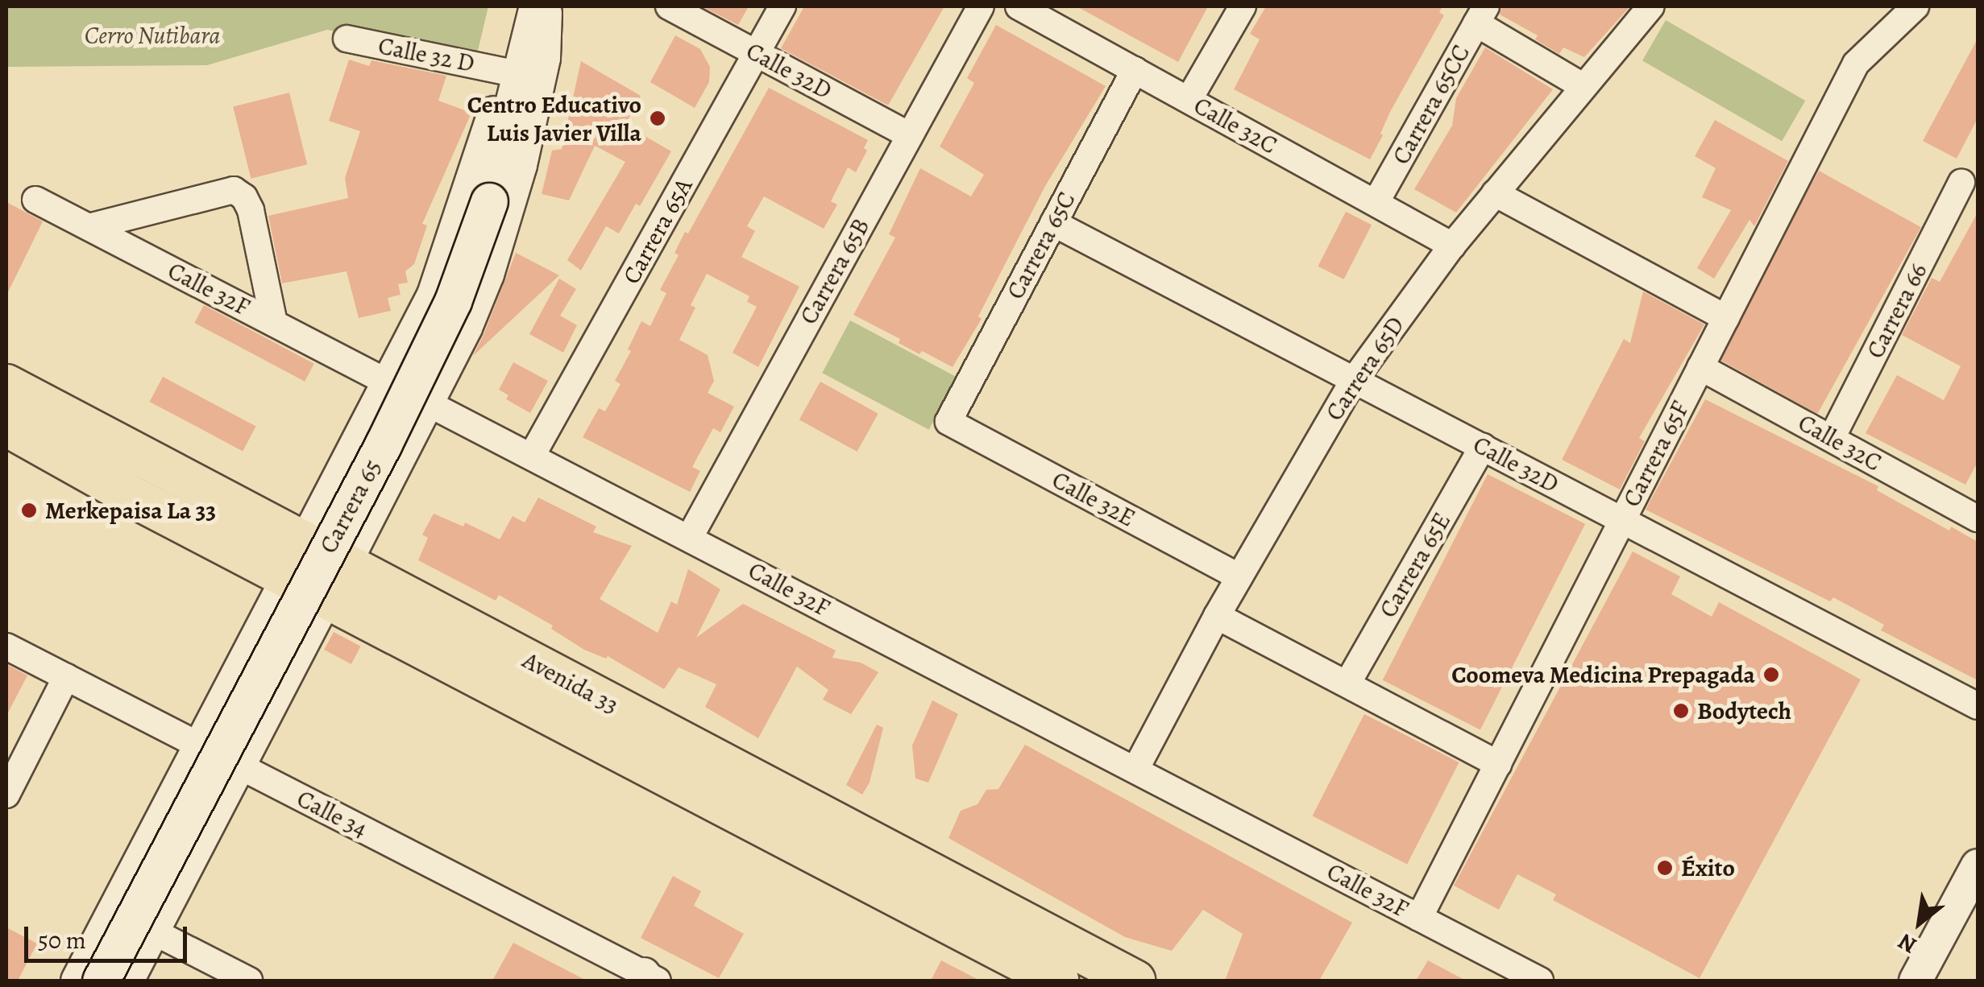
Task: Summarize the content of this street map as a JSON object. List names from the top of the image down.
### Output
{
  "streets": {
    "main road": ["Carrera 65", "Avenida 33"],
    "street": [
      "Calle 32 D",
      "Calle 32D",
      "Carrera 65CC",
      "Calle 32C",
      "Carrera 65A",
      "Carrera 65C",
      "Carrera 65B",
      "Calle 32F",
      "Carrera 66",
      "Carrera 65D",
      "Carrera 65F",
      "Calle 32E",
      "Carrera 65E",
      "Calle 34"
    ]
  },
  "crossings": [
    ["Calle 32 D", "Carrera 65"],
    ["Calle 32D", "Carrera 65A"],
    ["Calle 32D", "Carrera 65C"],
    ["Calle 32D", "Carrera 65B"],
    ["Calle 32D", "Carrera 65D"],
    ["Calle 32D", "Carrera 65F"],
    ["Calle 32D", "Carrera 65E"],
    ["Carrera 65CC", "Calle 32C"],
    ["Calle 32C", "Carrera 65C"],
    ["Calle 32C", "Carrera 66"],
    ["Calle 32C", "Carrera 65D"],
    ["Calle 32C", "Carrera 65F"],
    ["Carrera 65A", "Calle 32F"],
    ["Carrera 65C", "Calle 32E"],
    ["Carrera 65B", "Calle 32F"],
    ["Calle 32F", "Carrera 65D"],
    ["Calle 32F", "Carrera 65F"],
    ["Calle 32F", "Carrera 65"],
    ["Carrera 65D", "Calle 32E"],
    ["Carrera 65", "Avenida 33"],
    ["Carrera 65", "Calle 34"]
  ],
  "parks": ["Cerro Nutibara"],
  "places": [
    "Centro Educativo Luis Javier Villa",
    "Merkepaisa La 33",
    "Coomeva Medicina Prepagada",
    "Bodytech",
    "Éxito"
  ],
  "scale_bar": "50 m",
  "north": "bottom left"
}
